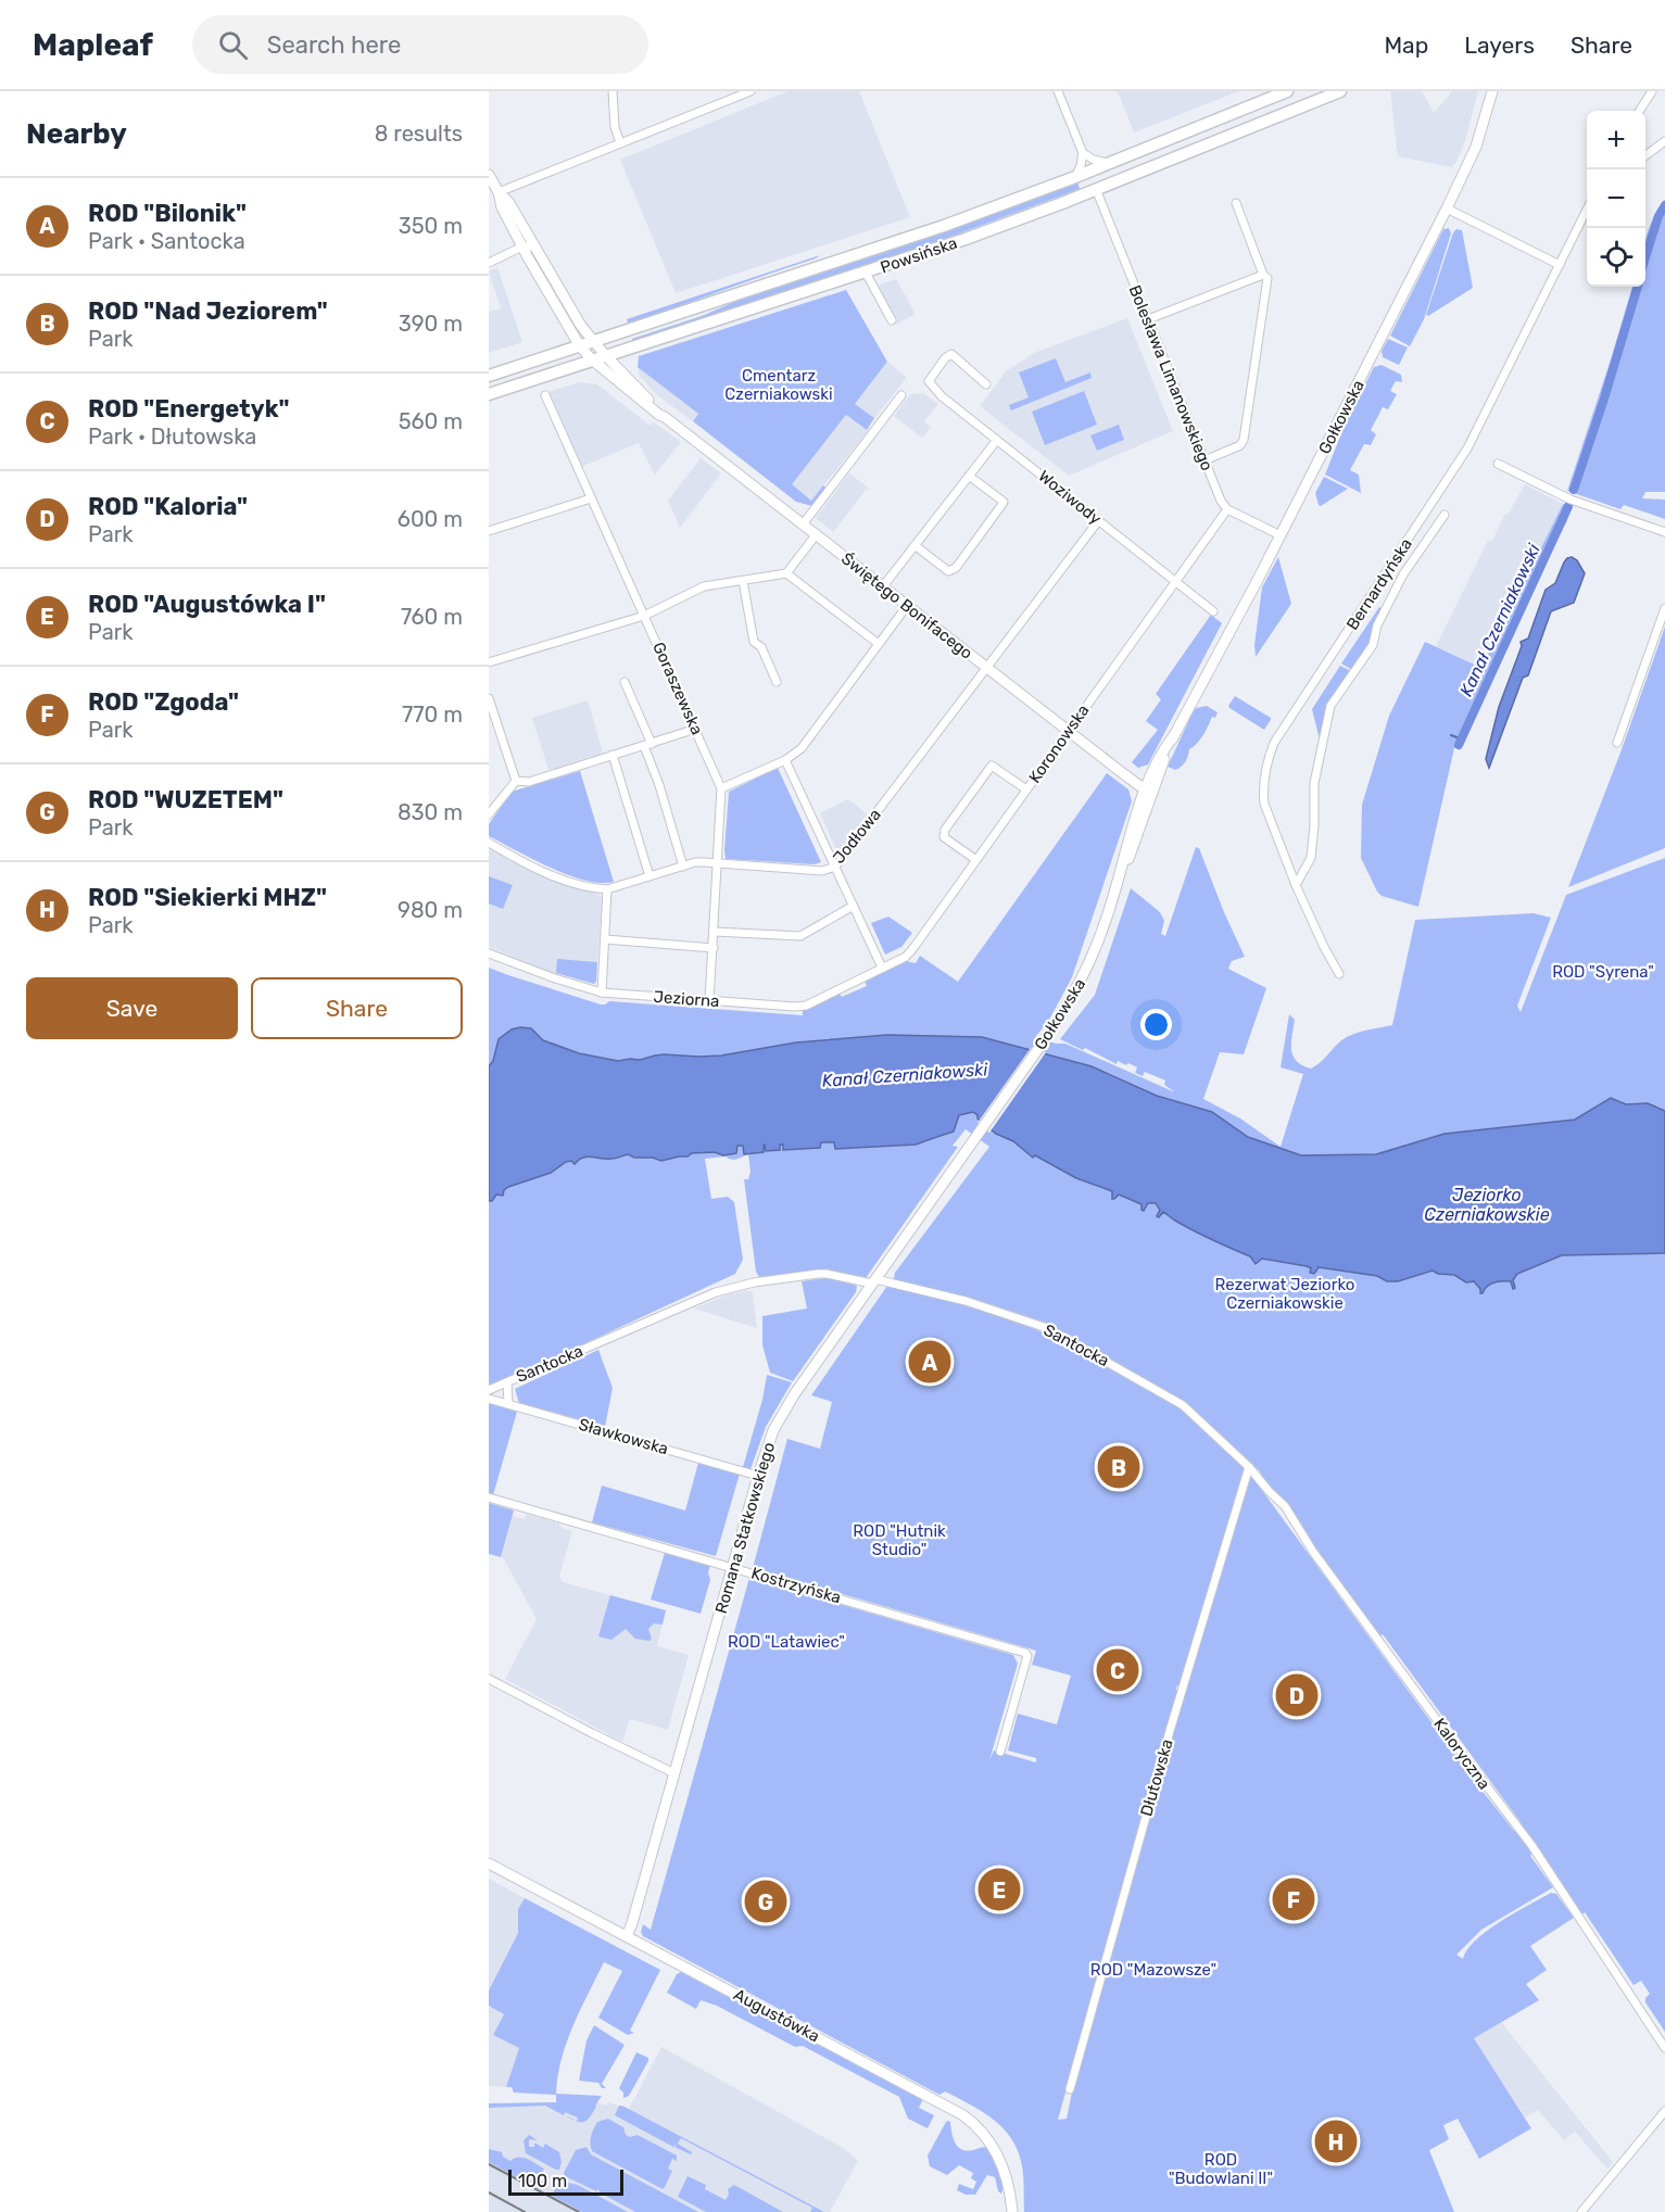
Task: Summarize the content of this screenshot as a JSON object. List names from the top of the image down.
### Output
{
  "streets": {
    "main road": ["Powsińska"],
    "street": [
      "Bolesława Limanowskiego",
      "Gołkowska",
      "Woziwody",
      "Bernardyńska",
      "Świętego Bonifacego",
      "Goraszewska",
      "Koronowska",
      "Jodłowa",
      "Jeziorna",
      "Santocka",
      "Sławkowska",
      "Romana Statkowskiego",
      "Kostrzyńska",
      "Kaloryczna",
      "Dłutowska",
      "Augustówka"
    ]
  },
  "crossings": [
    ["Powsińska", "Bolesława Limanowskiego"],
    ["Powsińska", "Świętego Bonifacego"],
    ["Bolesława Limanowskiego", "Koronowska"],
    ["Gołkowska", "Świętego Bonifacego"],
    ["Gołkowska", "Romana Statkowskiego"],
    ["Woziwody", "Koronowska"],
    ["Woziwody", "Jodłowa"],
    ["Świętego Bonifacego", "Koronowska"],
    ["Świętego Bonifacego", "Jodłowa"],
    ["Goraszewska", "Jodłowa"],
    ["Goraszewska", "Jeziorna"],
    ["Koronowska", "Jeziorna"],
    ["Santocka", "Romana Statkowskiego"],
    ["Santocka", "Kaloryczna"],
    ["Santocka", "Dłutowska"],
    ["Sławkowska", "Romana Statkowskiego"],
    ["Romana Statkowskiego", "Kostrzyńska"],
    ["Romana Statkowskiego", "Augustówka"],
    ["Kaloryczna", "Dłutowska"]
  ],
  "water": ["Kanał Czerniakowski", "Jeziorko Czerniakowskie"],
  "parks": [
    "Cmentarz Czerniakowski",
    "ROD \"Syrena\"",
    "Rezerwat Jeziorko Czerniakowskie",
    "ROD \"Hutnik Studio\"",
    "ROD \"Latawiec\"",
    "ROD \"Mazowsze\"",
    "ROD \"Budowlani II\""
  ],
  "scale_bar": "100 m",
  "page": {
    "header": "Mapleaf",
    "search": "Search here",
    "nav": ["Map", "Layers", "Share"],
    "heading": ["Nearby", "8 results"],
    "map_buttons": ["+", "−"],
    "list": [
      {
        "mark": "A",
        "name": "ROD \"Bilonik\"",
        "note": "Park · Santocka",
        "value": "350 m"
      },
      {
        "mark": "B",
        "name": "ROD \"Nad Jeziorem\"",
        "note": "Park",
        "value": "390 m"
      },
      {
        "mark": "C",
        "name": "ROD \"Energetyk\"",
        "note": "Park · Dłutowska",
        "value": "560 m"
      },
      {
        "mark": "D",
        "name": "ROD \"Kaloria\"",
        "note": "Park",
        "value": "600 m"
      },
      {
        "mark": "E",
        "name": "ROD \"Augustówka I\"",
        "note": "Park",
        "value": "760 m"
      },
      {
        "mark": "F",
        "name": "ROD \"Zgoda\"",
        "note": "Park",
        "value": "770 m"
      },
      {
        "mark": "G",
        "name": "ROD \"WUZETEM\"",
        "note": "Park",
        "value": "830 m"
      },
      {
        "mark": "H",
        "name": "ROD \"Siekierki MHZ\"",
        "note": "Park",
        "value": "980 m"
      }
    ],
    "buttons": ["Save", "Share"],
    "pins": [
      "A",
      "B",
      "C",
      "D",
      "E",
      "F",
      "G",
      "H"
    ],
    "scale": "100 m"
  }
}
